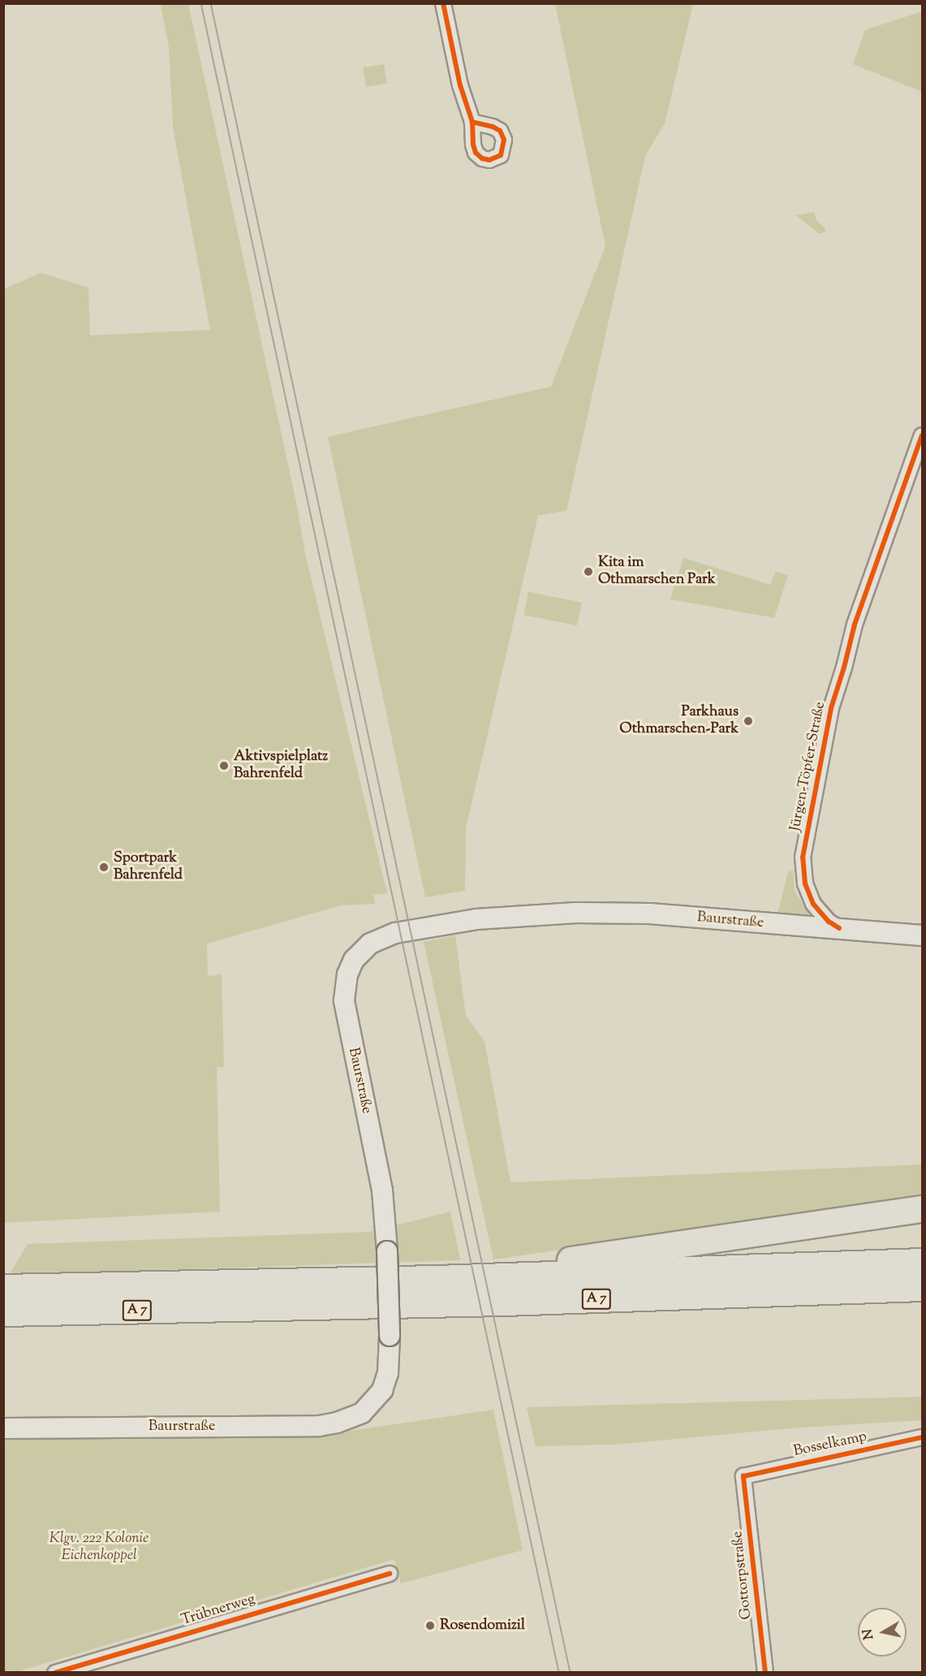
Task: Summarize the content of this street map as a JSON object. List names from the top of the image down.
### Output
{
  "streets": {
    "highway": ["A 7"],
    "main road": ["Baurstraße"],
    "street": [
      "Jürgen-Töpfer-Straße",
      "Bosselkamp",
      "Gottorpstraße",
      "Trübnerweg"
    ]
  },
  "crossings": [
    ["Jürgen-Töpfer-Straße", "Baurstraße"],
    ["Bosselkamp", "Gottorpstraße"]
  ],
  "parks": ["Klgv. 222 Kolonie Eichenkoppel"],
  "places": [
    "Kita im Othmarschen Park",
    "Parkhaus Othmarschen-Park",
    "Aktivspielplatz Bahrenfeld",
    "Sportpark Bahrenfeld",
    "Rosendomizil"
  ],
  "north": "left"
}
